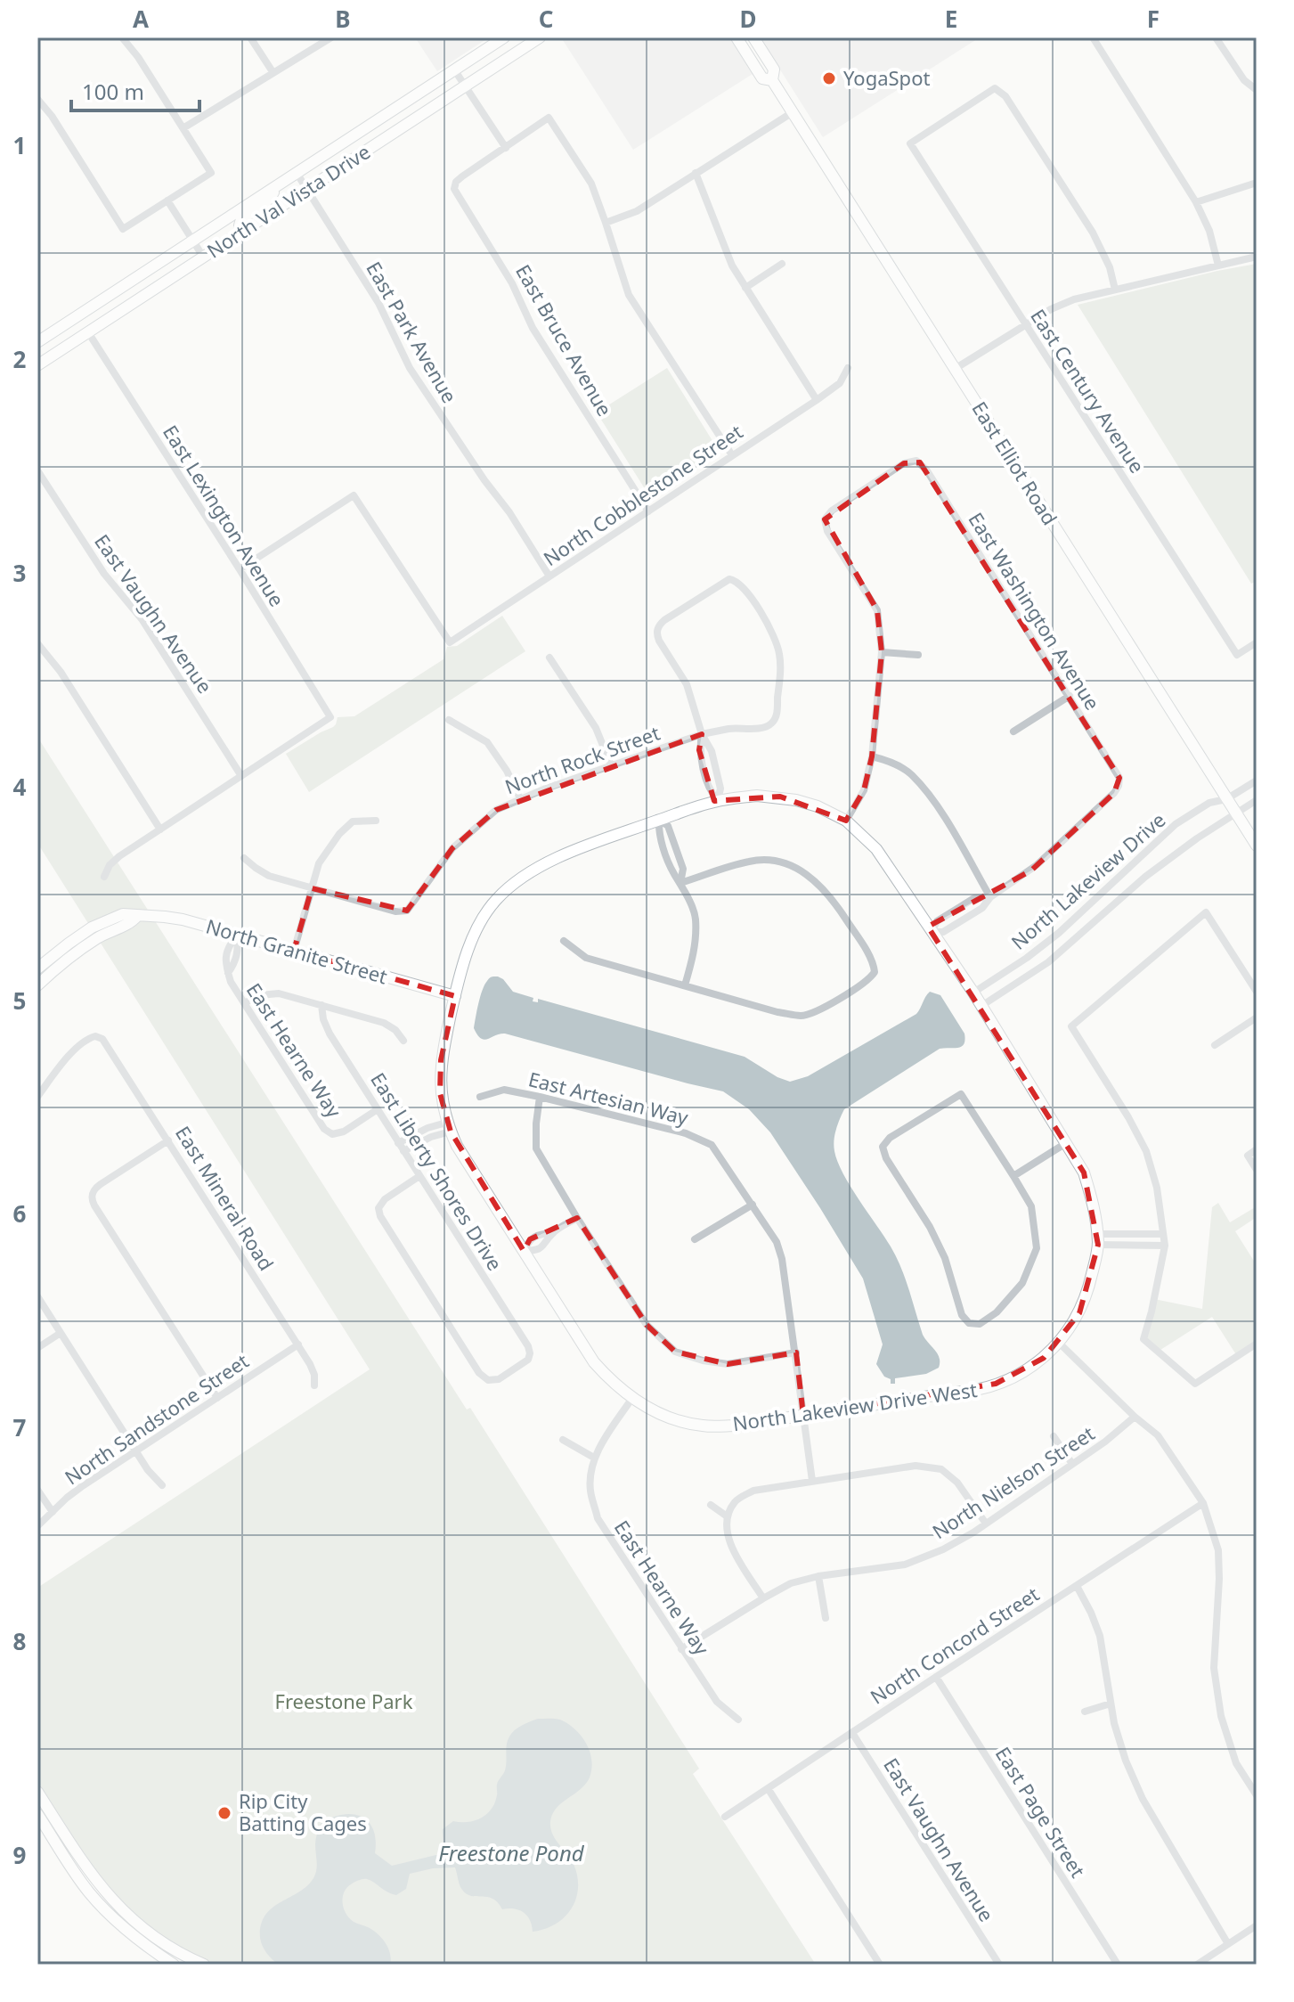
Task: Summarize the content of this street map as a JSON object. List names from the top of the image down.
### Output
{
  "streets": {
    "street": [
      "North Val Vista Drive",
      "East Park Avenue",
      "East Bruce Avenue",
      "East Century Avenue",
      "East Elliot Road",
      "North Cobblestone Street",
      "East Lexington Avenue",
      "East Washington Avenue",
      "East Vaughn Avenue",
      "North Rock Street",
      "North Lakeview Drive",
      "North Granite Street",
      "East Hearne Way",
      "East Artesian Way",
      "East Liberty Shores Drive",
      "East Mineral Road",
      "North Lakeview Drive West",
      "North Sandstone Street",
      "North Nielson Street",
      "North Concord Street",
      "East Page Street"
    ]
  },
  "crossings": [
    ["North Val Vista Drive", "East Park Avenue"],
    ["North Val Vista Drive", "East Lexington Avenue"],
    ["East Park Avenue", "North Cobblestone Street"],
    ["East Bruce Avenue", "North Cobblestone Street"],
    ["East Elliot Road", "North Lakeview Drive"],
    ["North Cobblestone Street", "East Lexington Avenue"],
    ["East Lexington Avenue", "East Vaughn Avenue"],
    ["East Vaughn Avenue", "North Concord Street"],
    ["North Lakeview Drive", "North Lakeview Drive West"],
    ["North Granite Street", "East Hearne Way"],
    ["North Granite Street", "North Lakeview Drive West"],
    ["East Hearne Way", "East Liberty Shores Drive"],
    ["East Hearne Way", "North Lakeview Drive West"],
    ["East Hearne Way", "North Nielson Street"],
    ["East Artesian Way", "North Lakeview Drive West"],
    ["East Mineral Road", "North Sandstone Street"],
    ["North Concord Street", "East Page Street"]
  ],
  "water": ["Freestone Pond"],
  "parks": ["Freestone Park"],
  "places": ["YogaSpot", "Rip City Batting Cages"],
  "scale_bar": "100 m",
  "grid": {
    "columns": [
      "A",
      "B",
      "C",
      "D",
      "E",
      "F"
    ],
    "rows": [
      "1",
      "2",
      "3",
      "4",
      "5",
      "6",
      "7",
      "8",
      "9"
    ]
  }
}
